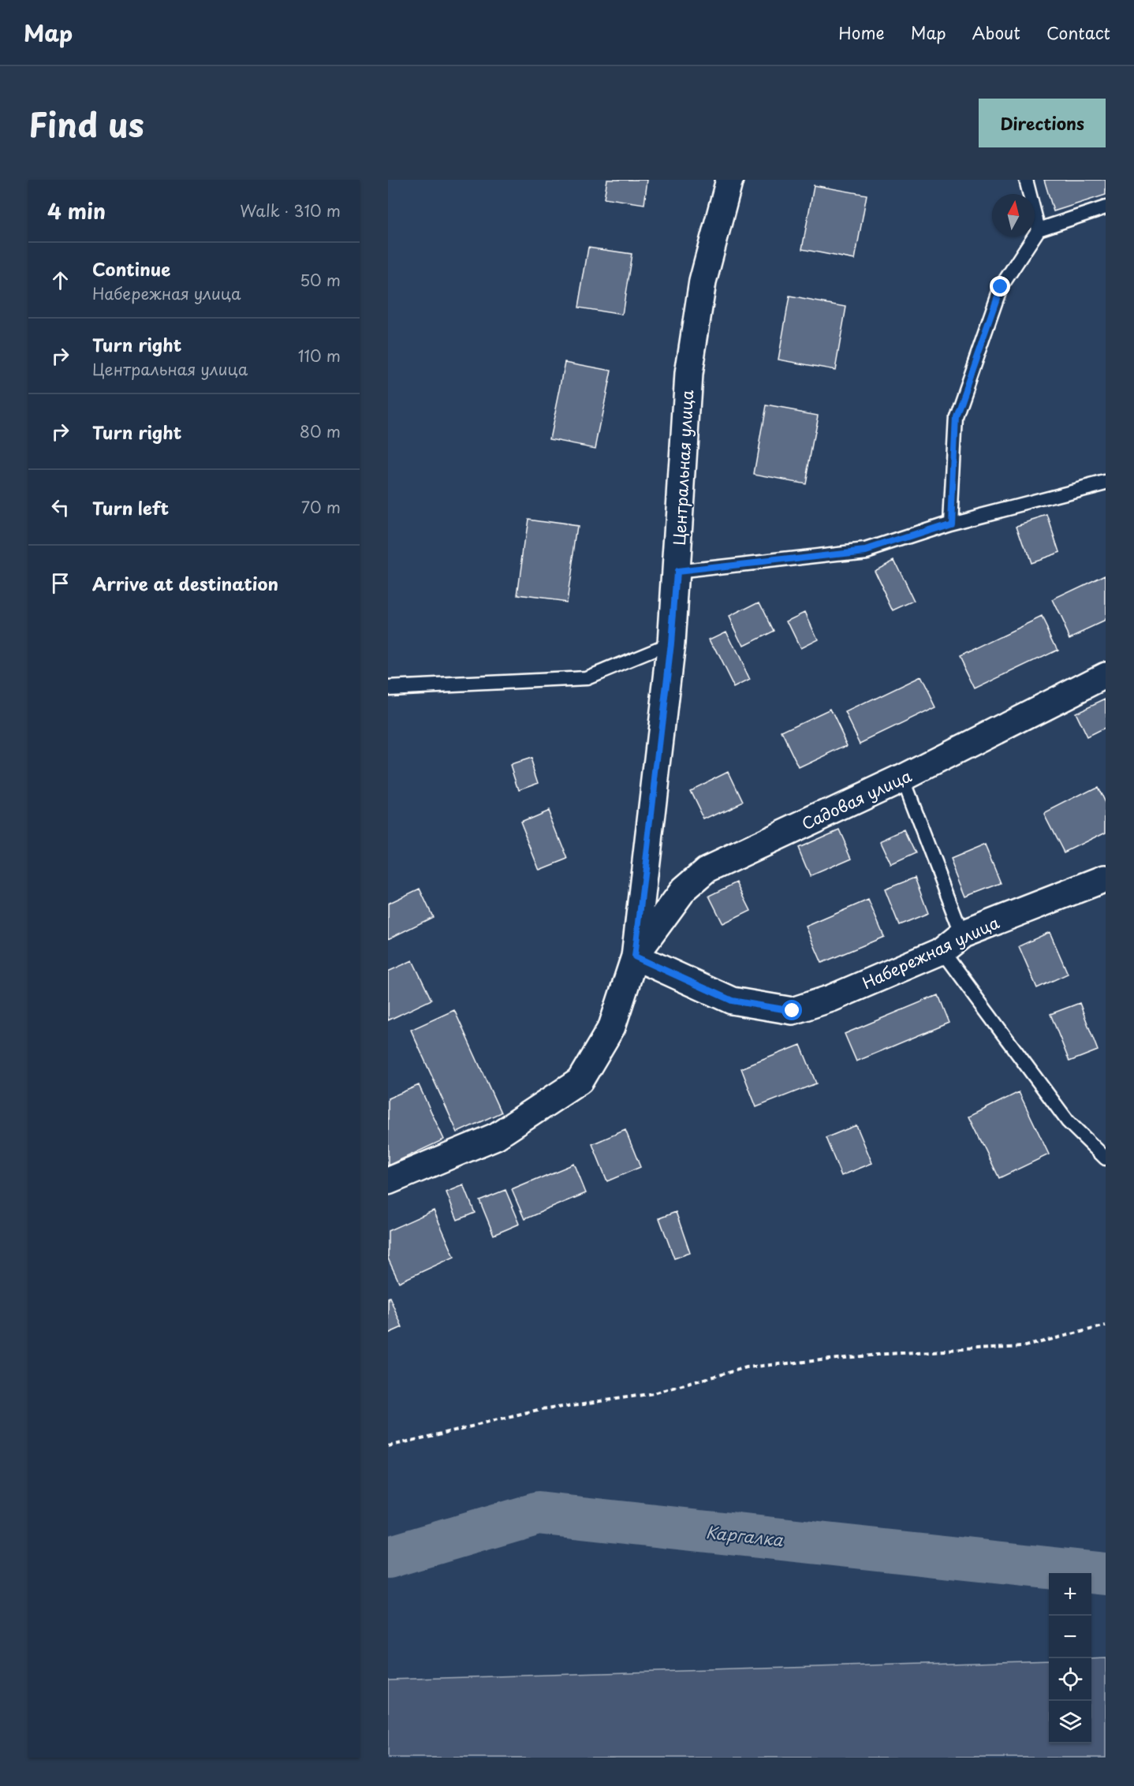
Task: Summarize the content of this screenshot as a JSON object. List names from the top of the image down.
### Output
{
  "streets": {
    "street": ["Центральная улица", "Садовая улица", "Набережная улица"]
  },
  "crossings": [
    ["Центральная улица", "Садовая улица"],
    ["Центральная улица", "Набережная улица"],
    ["Садовая улица", "Набережная улица"]
  ],
  "water": ["Каргалка"],
  "north": "top",
  "page": {
    "header": "Map",
    "nav": [
      "Home",
      "Map",
      "About",
      "Contact"
    ],
    "title": "Find us",
    "buttons": "Directions",
    "heading": ["4 min", "Walk · 310 m"],
    "list": [
      ["Continue", "Набережная улица", "50 m"],
      ["Turn right", "Центральная улица", "110 m"],
      ["Turn right", "80 m"],
      ["Turn left", "70 m"],
      "Arrive at destination"
    ],
    "map_buttons": ["+", "−"]
  }
}
